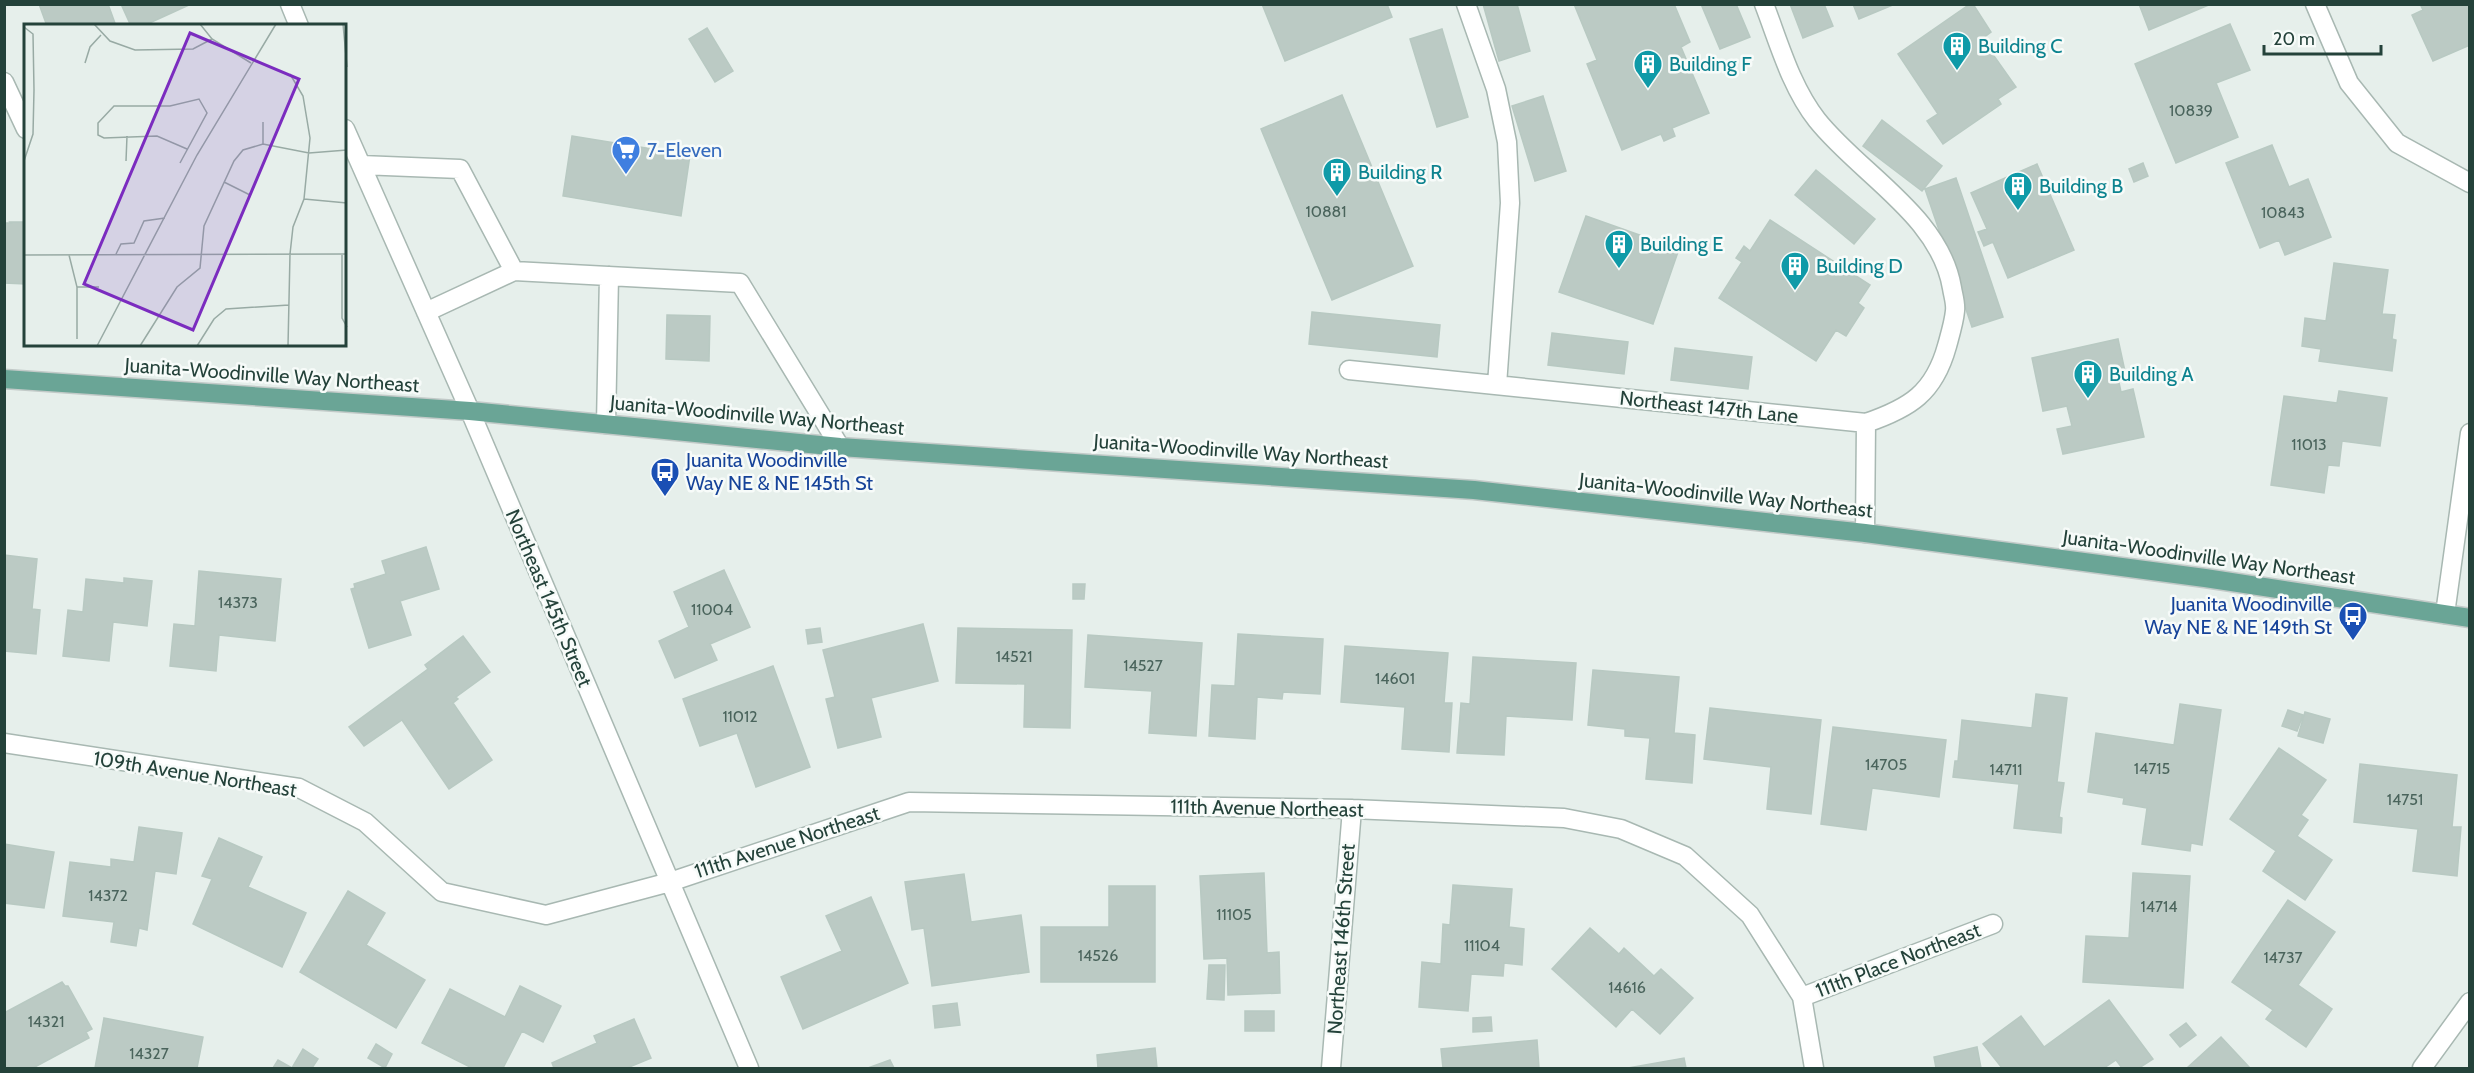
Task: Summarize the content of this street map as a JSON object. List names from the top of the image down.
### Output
{
  "streets": {
    "main road": ["Juanita-Woodinville Way Northeast"],
    "street": [
      "Northeast 147th Lane",
      "Northeast 145th Street",
      "109th Avenue Northeast",
      "111th Avenue Northeast",
      "Northeast 146th Street",
      "111th Place Northeast"
    ]
  },
  "crossings": [
    ["Juanita-Woodinville Way Northeast", "Northeast 145th Street"],
    ["Northeast 145th Street", "109th Avenue Northeast"],
    ["Northeast 145th Street", "111th Avenue Northeast"],
    ["109th Avenue Northeast", "111th Avenue Northeast"],
    ["111th Avenue Northeast", "Northeast 146th Street"],
    ["111th Avenue Northeast", "111th Place Northeast"]
  ],
  "places": {
    "building": [
      "Building C",
      "Building F",
      "Building R",
      "Building B",
      "Building E",
      "Building D",
      "Building A"
    ],
    "supermarket": ["7-Eleven"],
    "bus stop": ["Juanita Woodinville Way NE & NE 145th St", "Juanita Woodinville Way NE & NE 149th St"]
  },
  "house_numbers": [
    "10839",
    "10881",
    "10843",
    "11013",
    "14373",
    "11004",
    "14521",
    "14527",
    "14601",
    "11012",
    "14705",
    "14715",
    "14711",
    "14751",
    "14372",
    "14714",
    "11105",
    "11104",
    "14526",
    "14737",
    "14616",
    "14321",
    "14327"
  ],
  "scale_bar": "20 m"
}
